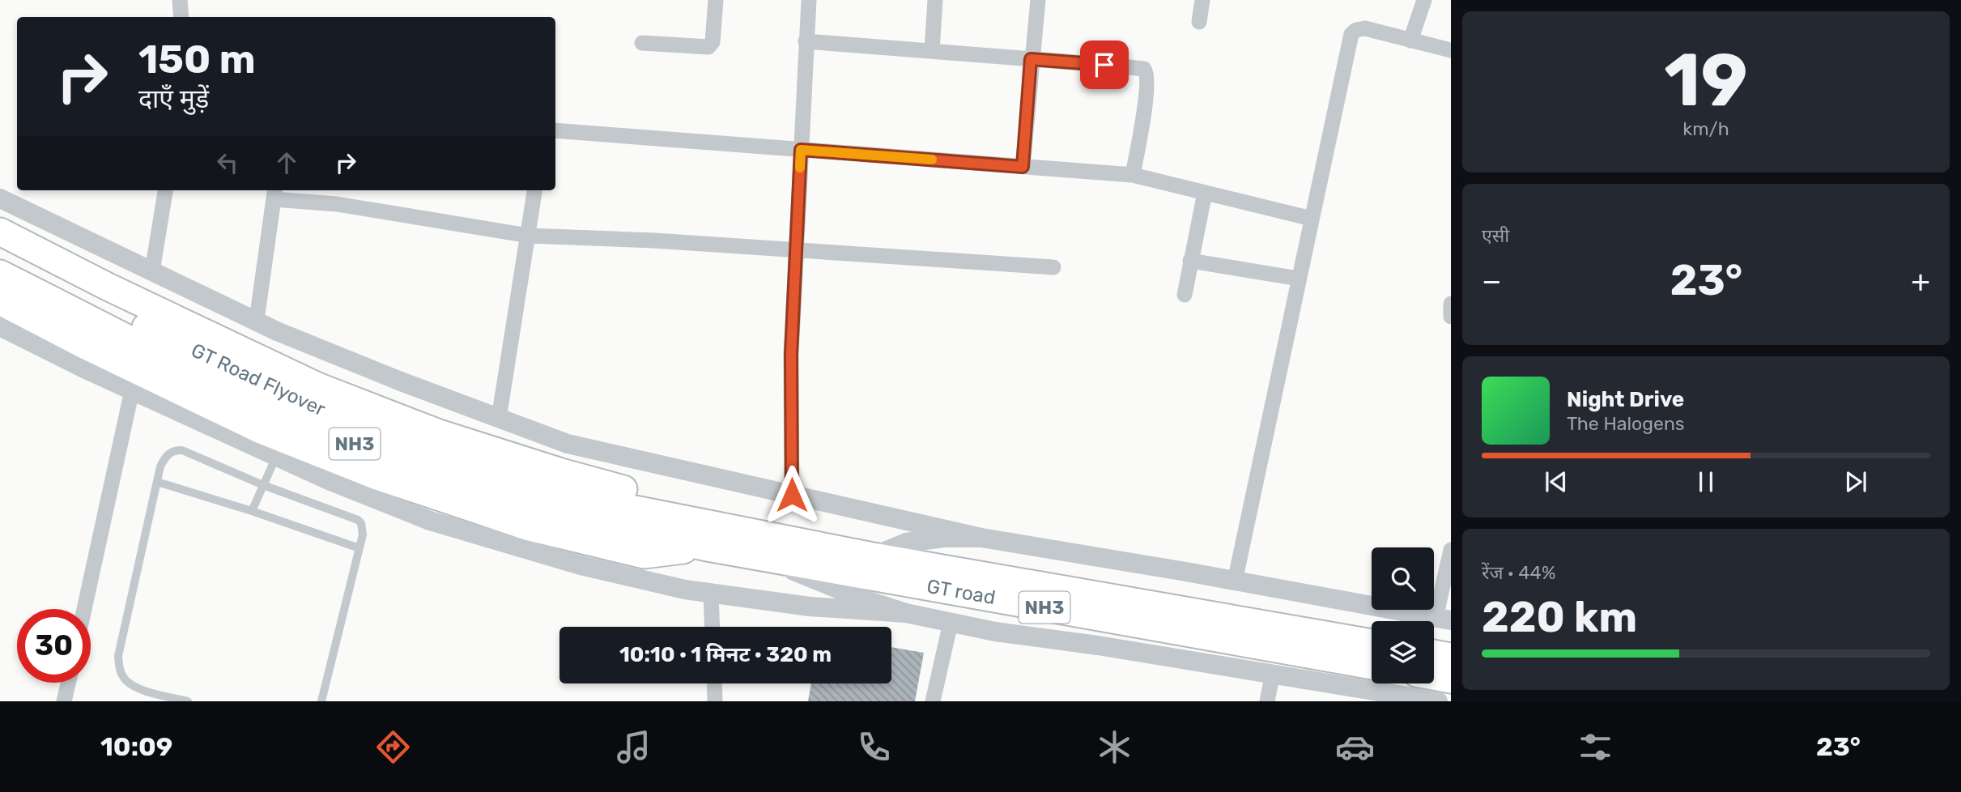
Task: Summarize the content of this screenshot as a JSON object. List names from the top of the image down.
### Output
{
  "streets": {
    "highway": ["GT Road Flyover", "NH3", "GT road"]
  },
  "crossings": [
    ["GT Road Flyover", "GT road"]
  ],
  "page": {
    "tile": [
      ["19", "km/h"],
      "एसी",
      ["रेंज · 44%", "220 km"]
    ],
    "turn": ["150 m", "दाएँ मुड़ें"],
    "heat": ["−", "23°", "+"],
    "song": ["Night Drive", "The Halogens"],
    "limit": "30",
    "trip": "10:10 · 1 मिनट · 320 m",
    "tabs": ["10:09", "23°"]
  }
}
